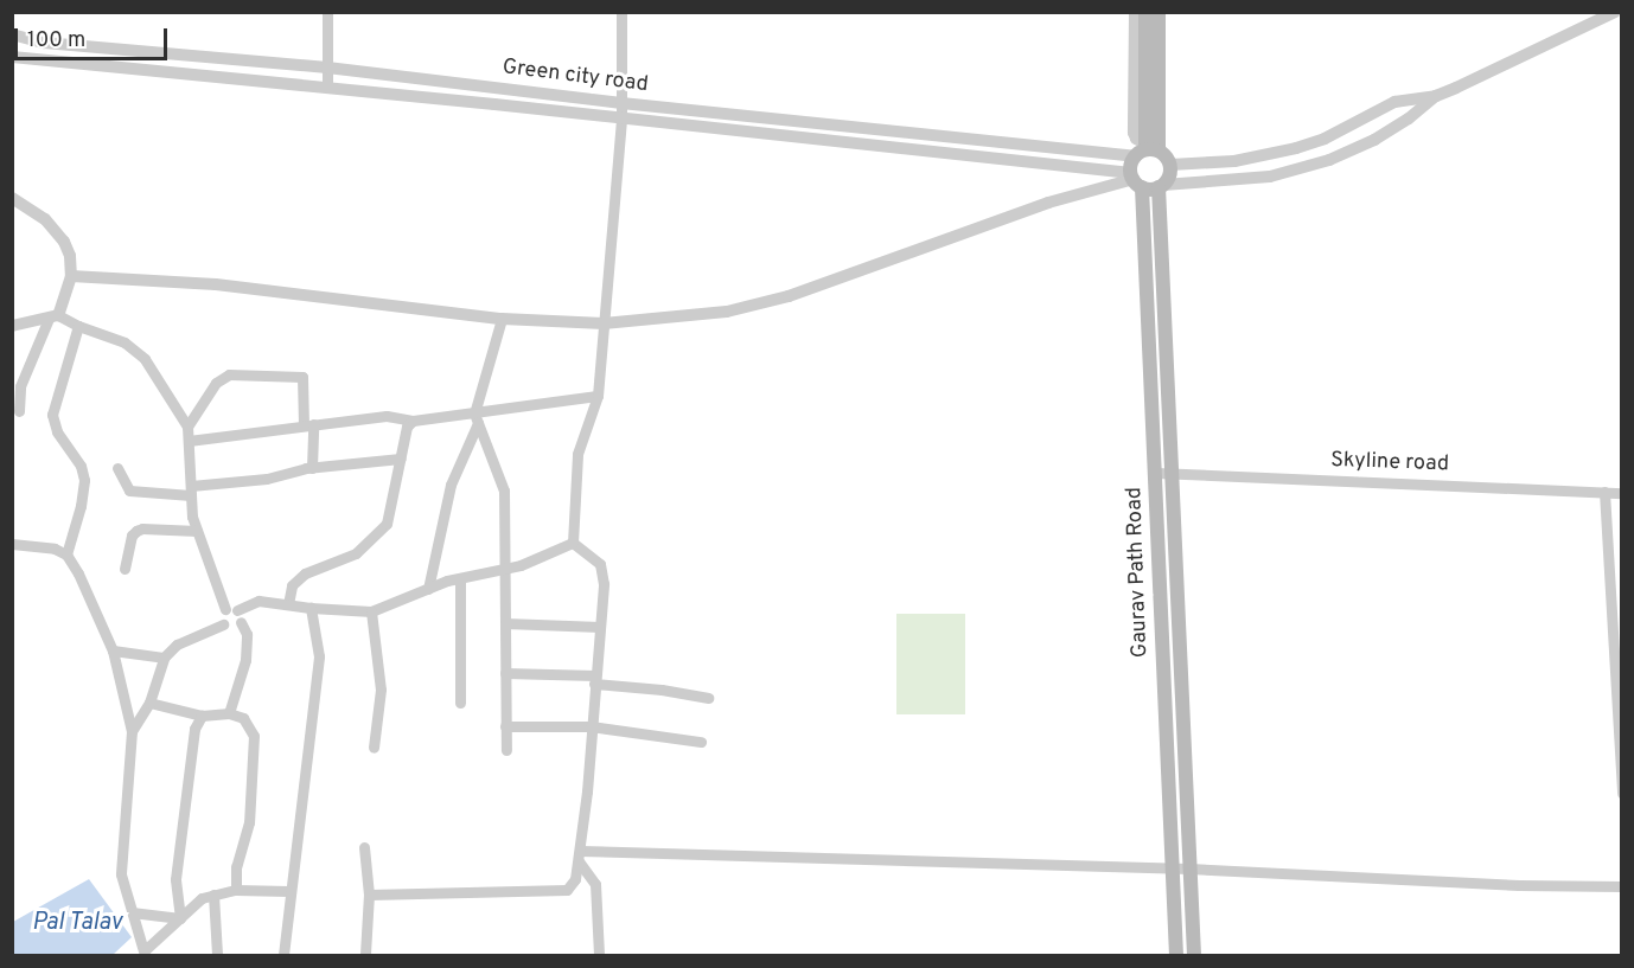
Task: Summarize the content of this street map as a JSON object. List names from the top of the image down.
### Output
{
  "streets": {
    "main road": ["Gaurav Path Road"],
    "street": ["Green city road", "Skyline road"]
  },
  "crossings": [
    ["Green city road", "Gaurav Path Road"],
    ["Skyline road", "Gaurav Path Road"]
  ],
  "water": ["Pal Talav"],
  "scale_bar": "100 m"
}
